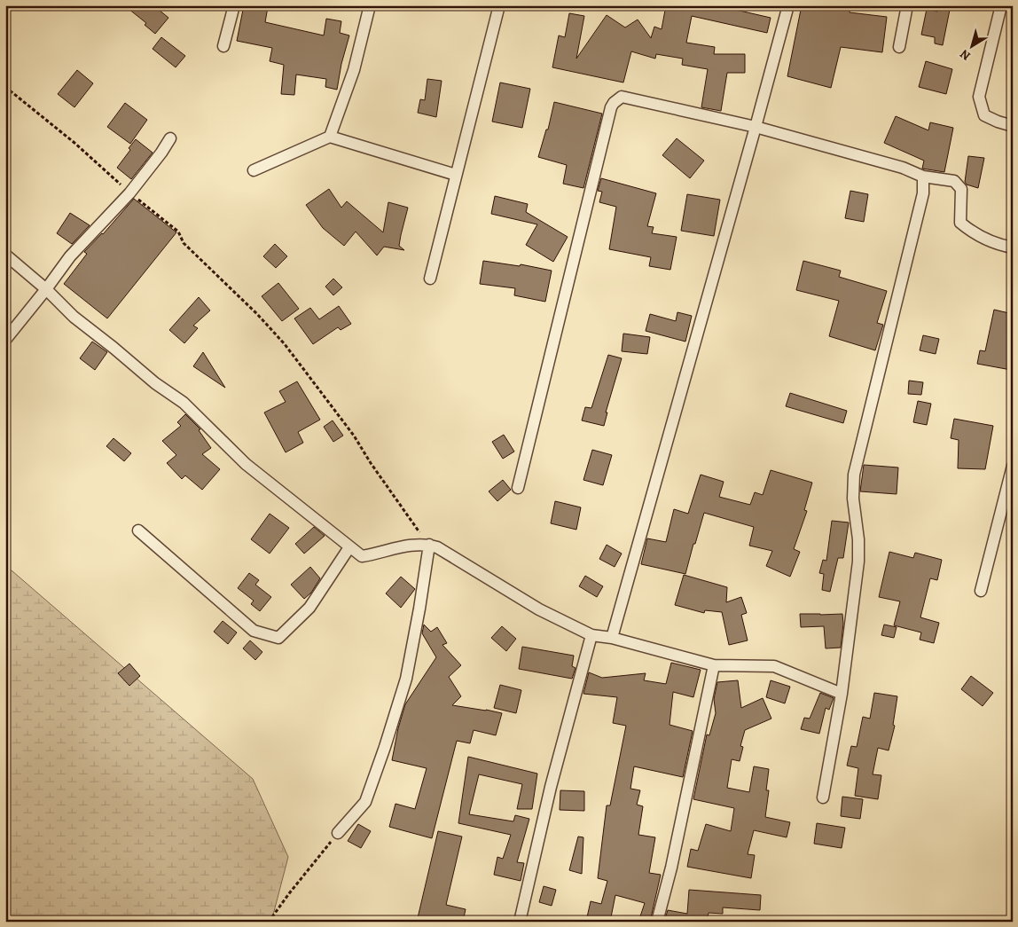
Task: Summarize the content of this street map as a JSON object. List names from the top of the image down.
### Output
{
  "north": "bottom left"
}
